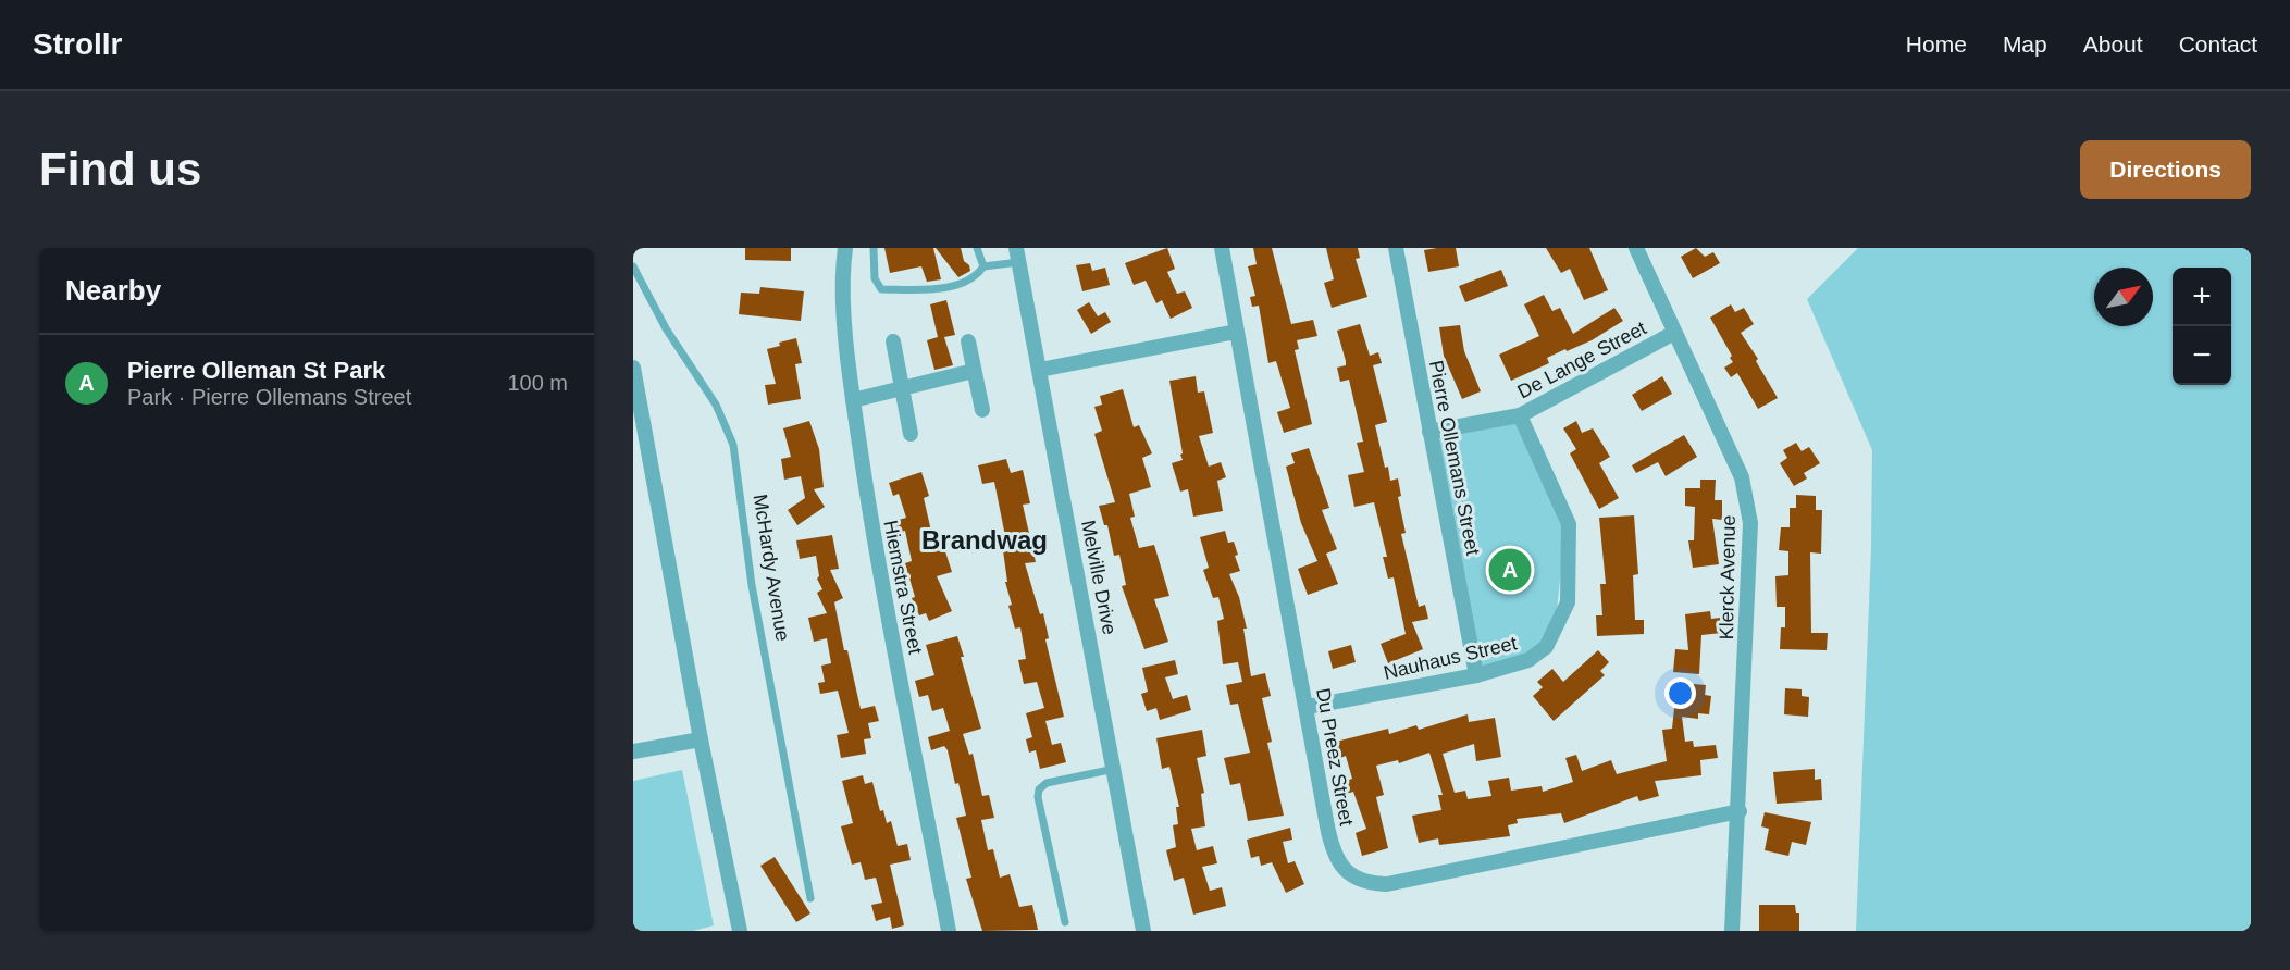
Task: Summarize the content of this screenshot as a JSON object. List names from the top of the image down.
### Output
{
  "streets": {
    "street": [
      "De Lange Street",
      "Pierre Ollemans Street",
      "Melville Drive",
      "Klerck Avenue",
      "Hiemstra Street",
      "Nauhaus Street",
      "Du Preez Street"
    ],
    "lane": ["McHardy Avenue"]
  },
  "crossings": [
    ["De Lange Street", "Pierre Ollemans Street"],
    ["De Lange Street", "Klerck Avenue"],
    ["De Lange Street", "Nauhaus Street"],
    ["Pierre Ollemans Street", "Nauhaus Street"],
    ["Klerck Avenue", "Du Preez Street"],
    ["Nauhaus Street", "Du Preez Street"]
  ],
  "districts": ["Brandwag"],
  "north": "top right",
  "page": {
    "header": "Strollr",
    "nav": [
      "Home",
      "Map",
      "About",
      "Contact"
    ],
    "buttons": "Directions",
    "title": "Find us",
    "heading": "Nearby",
    "map_buttons": ["+", "−"],
    "list": [
      {
        "mark": "A",
        "name": "Pierre Olleman St Park",
        "note": "Park · Pierre Ollemans Street",
        "value": "100 m"
      }
    ],
    "pins": "A"
  }
}
